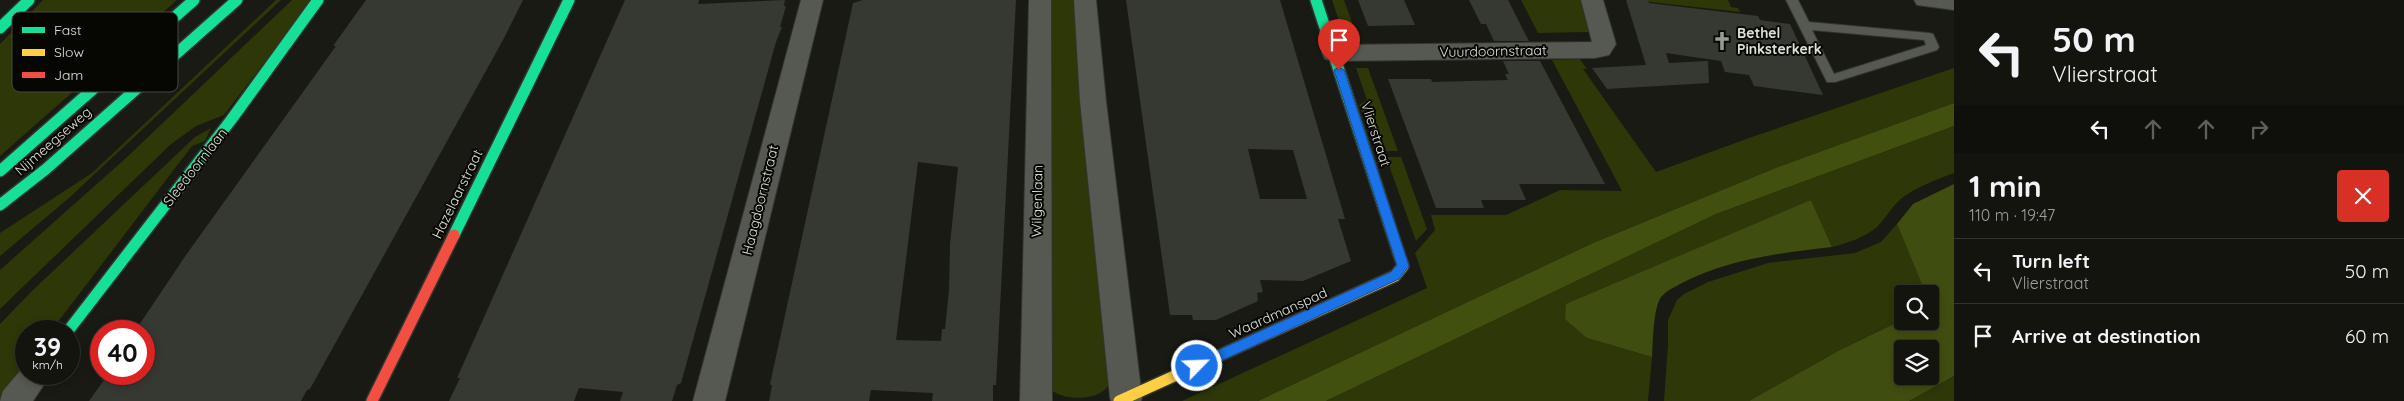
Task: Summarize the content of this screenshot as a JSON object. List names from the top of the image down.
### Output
{
  "streets": {
    "street": [
      "Vuurdoornstraat",
      "Vlierstraat",
      "Nijmeegseweg",
      "Sleedoornlaan",
      "Hazelaarstraat",
      "Haagdoornstraat",
      "Wilgenlaan",
      "Waardmanspad"
    ]
  },
  "crossings": [
    ["Vuurdoornstraat", "Vlierstraat"],
    ["Vlierstraat", "Waardmanspad"]
  ],
  "places": {
    "church": ["Bethel Pinksterkerk"]
  },
  "legend": ["Fast", "Slow", "Jam"],
  "page": {
    "turn": ["50 m", "Vlierstraat"],
    "heading": ["1 min", "110 m · 19:47"],
    "list": [
      {
        "name": "Turn left",
        "note": "Vlierstraat",
        "value": "50 m"
      },
      {
        "name": "Arrive at destination",
        "value": "60 m"
      }
    ],
    "speed": "39 km/h",
    "limit": "40"
  }
}
